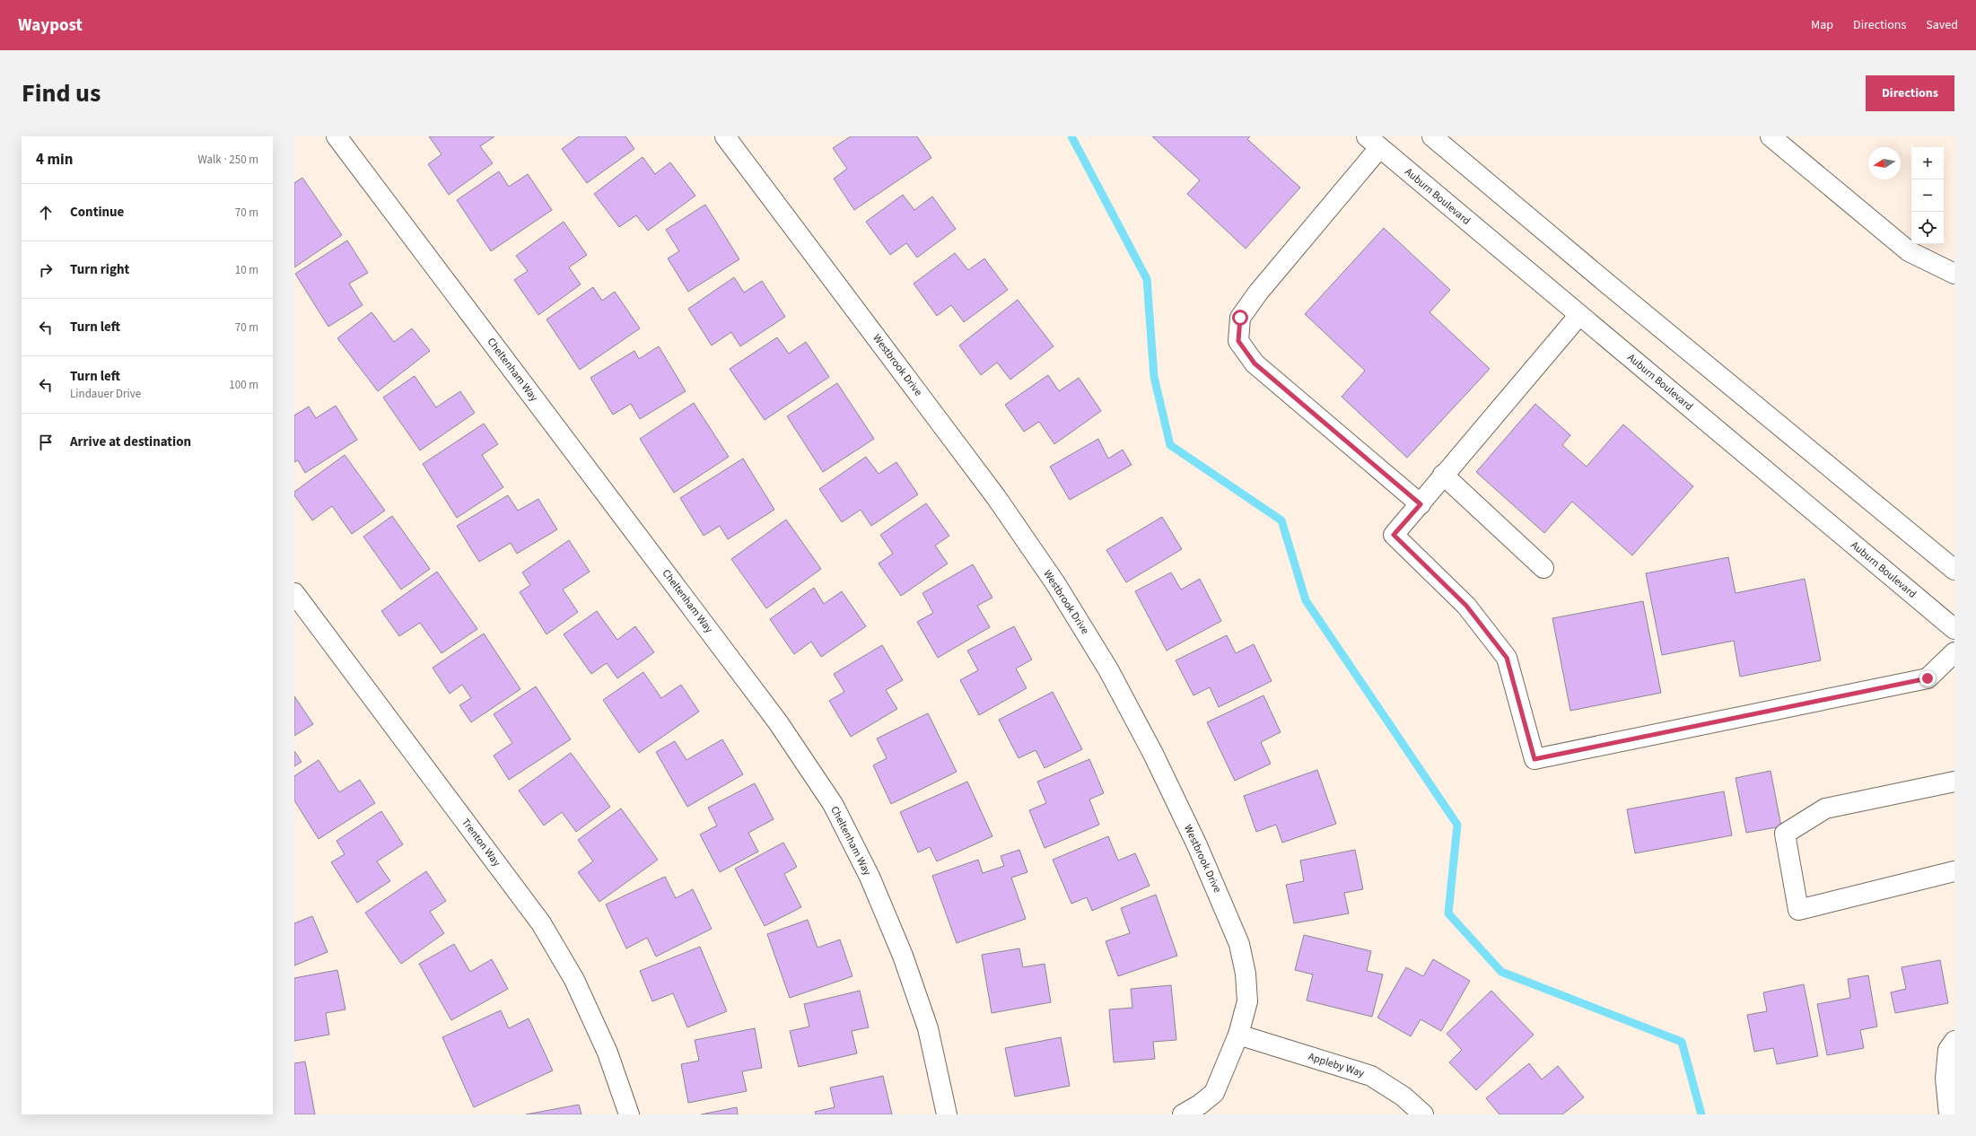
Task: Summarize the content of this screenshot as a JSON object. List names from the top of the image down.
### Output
{
  "streets": {
    "street": [
      "Auburn Boulevard",
      "Westbrook Drive",
      "Cheltenham Way",
      "Trenton Way",
      "Appleby Way"
    ]
  },
  "crossings": [
    ["Westbrook Drive", "Appleby Way"]
  ],
  "north": "left",
  "page": {
    "header": "Waypost",
    "nav": ["Map", "Directions", "Saved"],
    "title": "Find us",
    "buttons": "Directions",
    "heading": ["4 min", "Walk · 250 m"],
    "map_buttons": ["+", "−"],
    "list": [
      ["Continue", "70 m"],
      ["Turn right", "10 m"],
      ["Turn left", "70 m"],
      ["Turn left", "Lindauer Drive", "100 m"],
      "Arrive at destination"
    ]
  }
}
